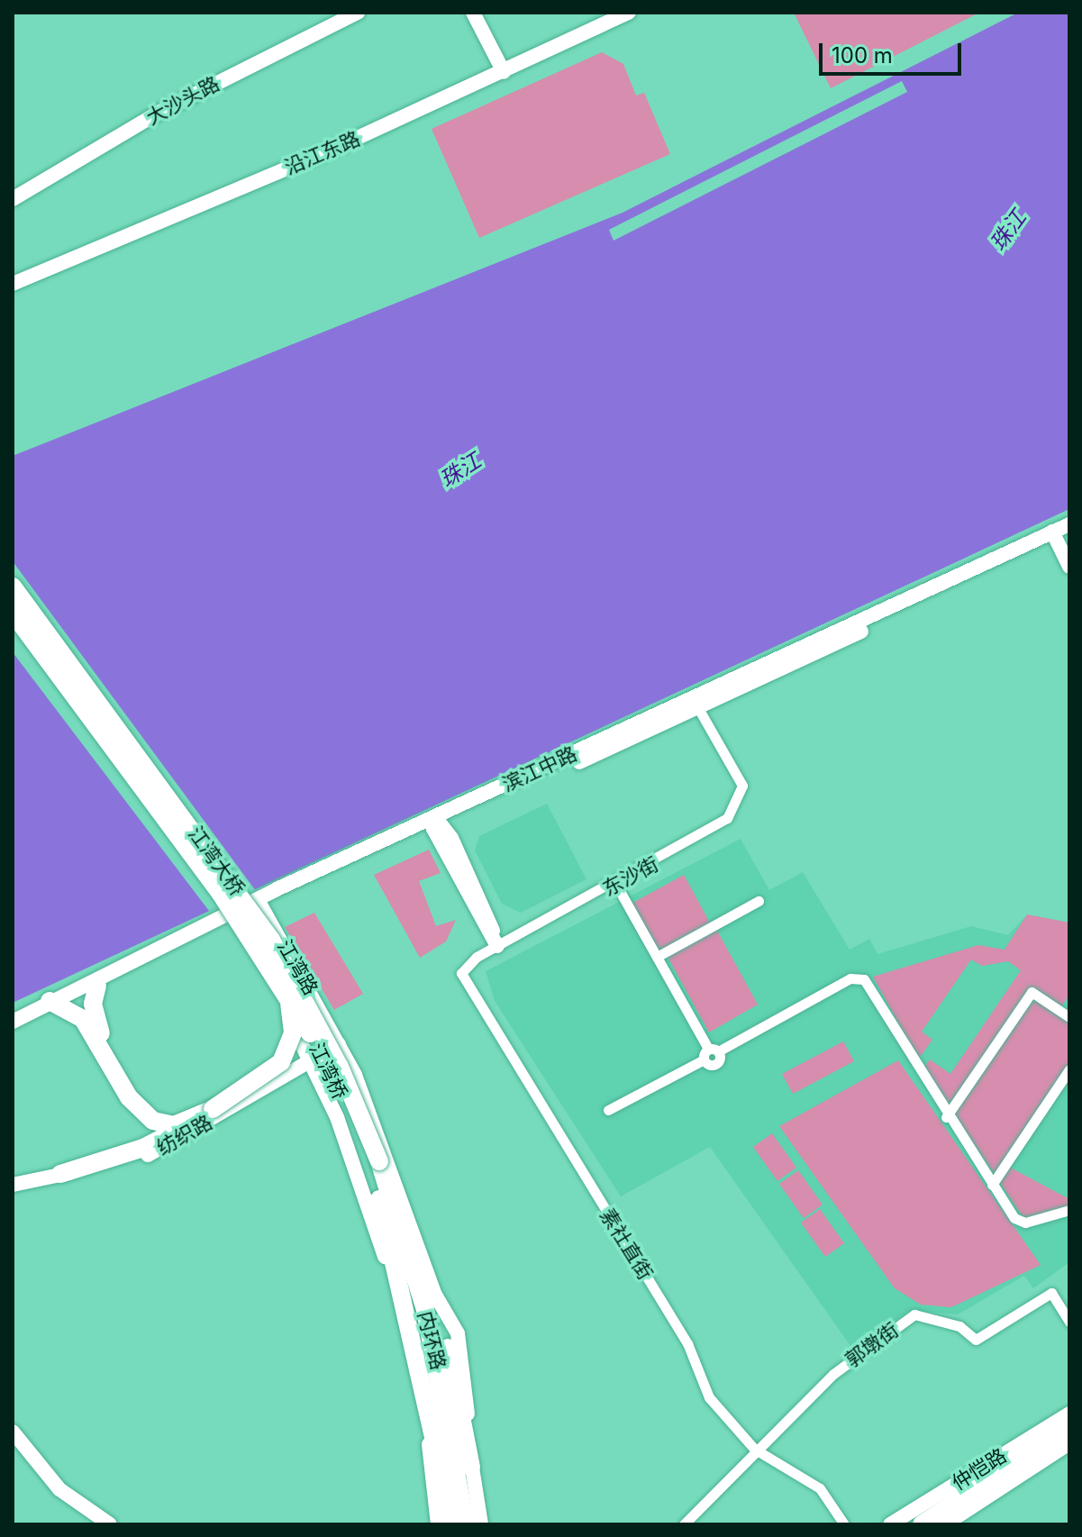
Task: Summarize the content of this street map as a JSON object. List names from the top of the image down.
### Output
{
  "streets": {
    "highway": ["江湾大桥", "江湾桥", "内环路"],
    "main road": [
      "大沙头路",
      "沿江东路",
      "滨江中路",
      "江湾路",
      "纺织路",
      "仲恺路"
    ],
    "street": ["东沙街", "素社直街", "郭墩街"]
  },
  "crossings": [
    ["滨江中路", "东沙街"],
    ["滨江中路", "江湾路"],
    ["江湾大桥", "江湾桥"],
    ["江湾大桥", "内环路"],
    ["东沙街", "素社直街"],
    ["江湾路", "纺织路"],
    ["江湾路", "内环路"],
    ["江湾桥", "内环路"],
    ["素社直街", "郭墩街"]
  ],
  "water": ["珠江"],
  "scale_bar": "100 m"
}
